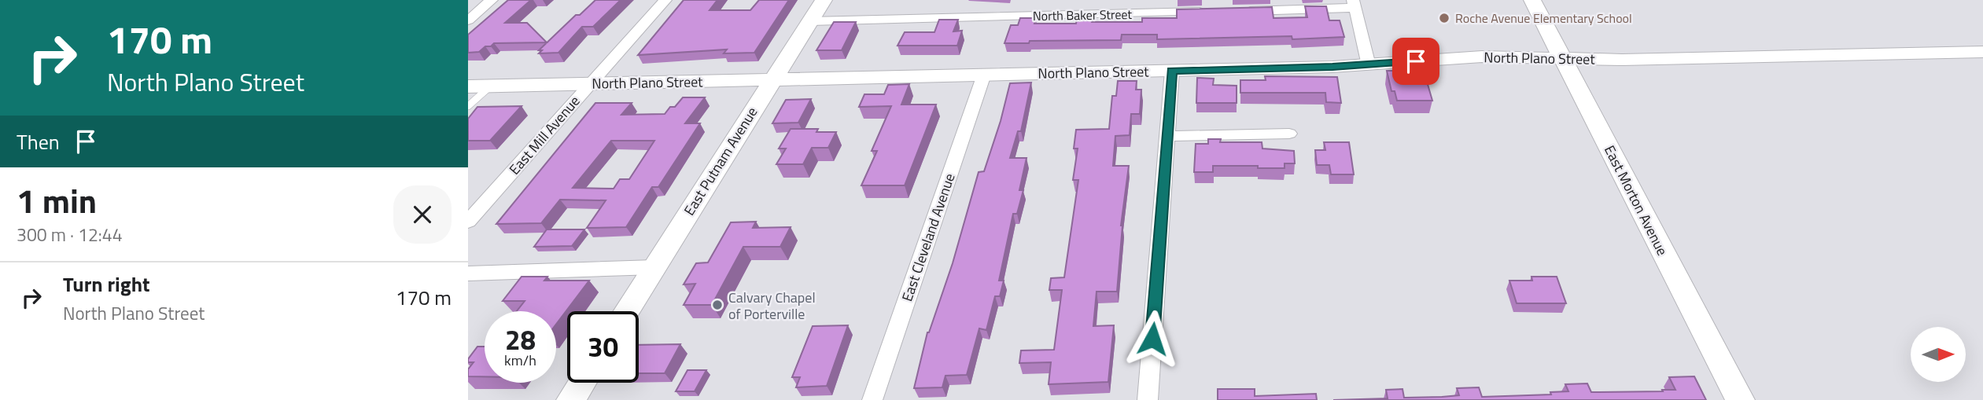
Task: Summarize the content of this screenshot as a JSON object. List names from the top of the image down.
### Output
{
  "streets": {
    "main road": ["North Plano Street", "East Putnam Avenue", "East Morton Avenue"],
    "street": ["North Baker Street", "East Mill Avenue", "East Cleveland Avenue"]
  },
  "crossings": [
    ["North Baker Street", "East Putnam Avenue"],
    ["North Plano Street", "East Mill Avenue"],
    ["North Plano Street", "East Putnam Avenue"],
    ["North Plano Street", "East Morton Avenue"],
    ["North Plano Street", "East Cleveland Avenue"]
  ],
  "places": ["Roche Avenue Elementary School", "Calvary Chapel of Porterville"],
  "north": "right",
  "page": {
    "turn": ["170 m", "North Plano Street"],
    "then": "Then",
    "heading": ["1 min", "300 m · 12:44"],
    "list": [
      {
        "name": "Turn right",
        "note": "North Plano Street",
        "value": "170 m"
      }
    ],
    "speed": "28 km/h",
    "limit": "30"
  }
}
